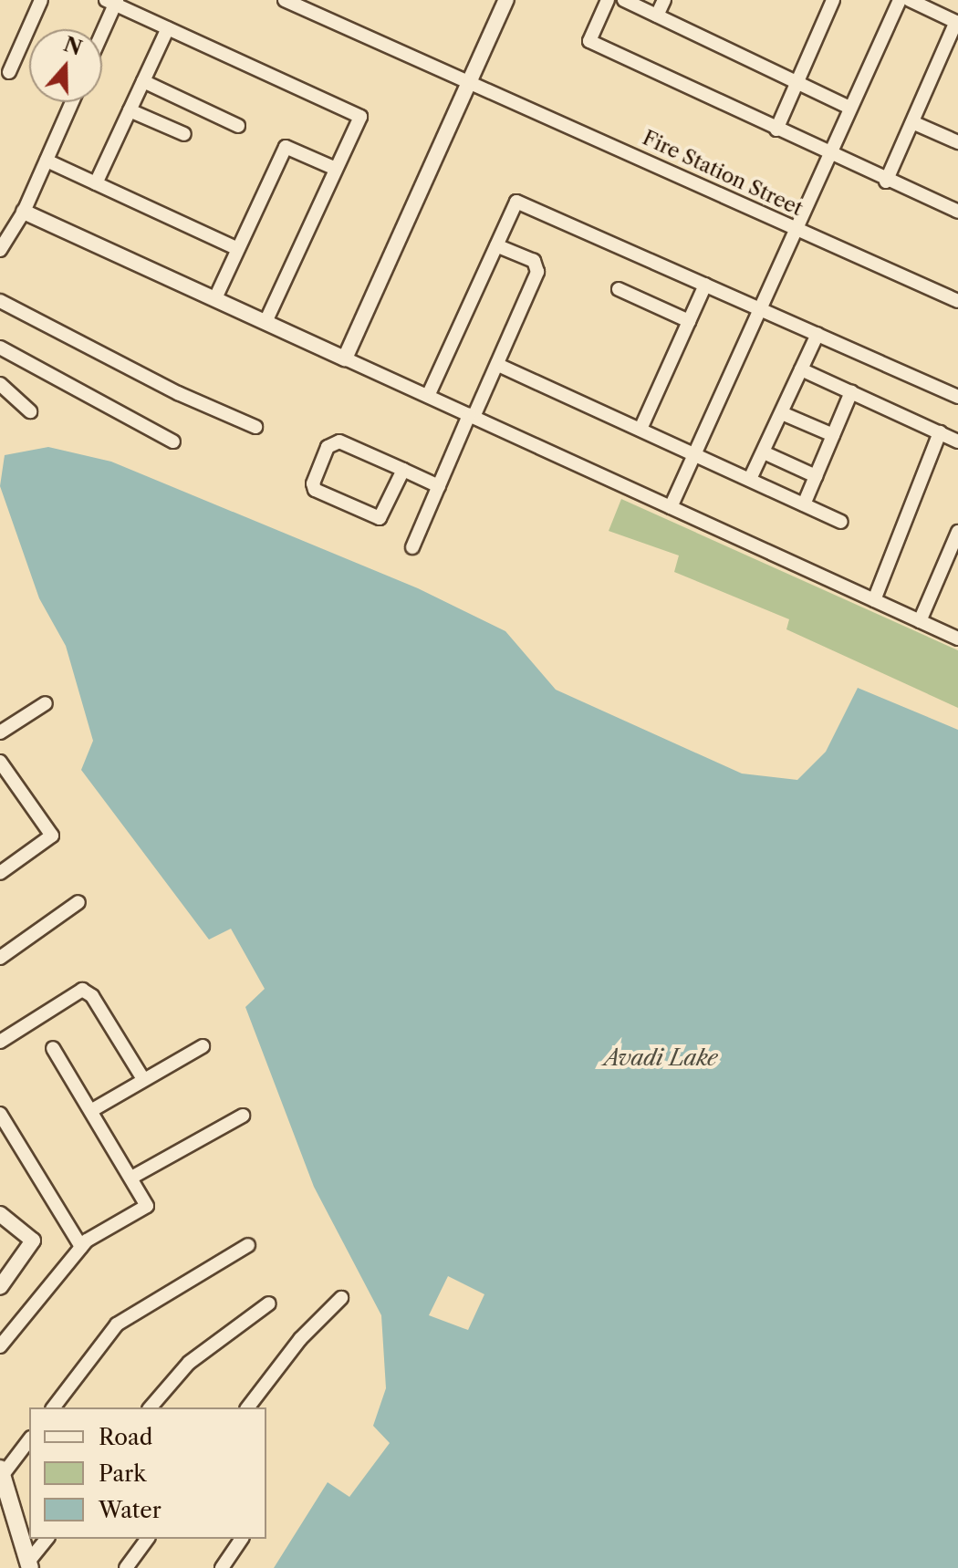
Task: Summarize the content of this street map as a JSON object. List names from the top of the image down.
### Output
{
  "streets": {
    "street": ["Fire Station Street"]
  },
  "water": ["Avadi Lake"],
  "legend": ["Road", "Park", "Water"],
  "north": "top"
}
